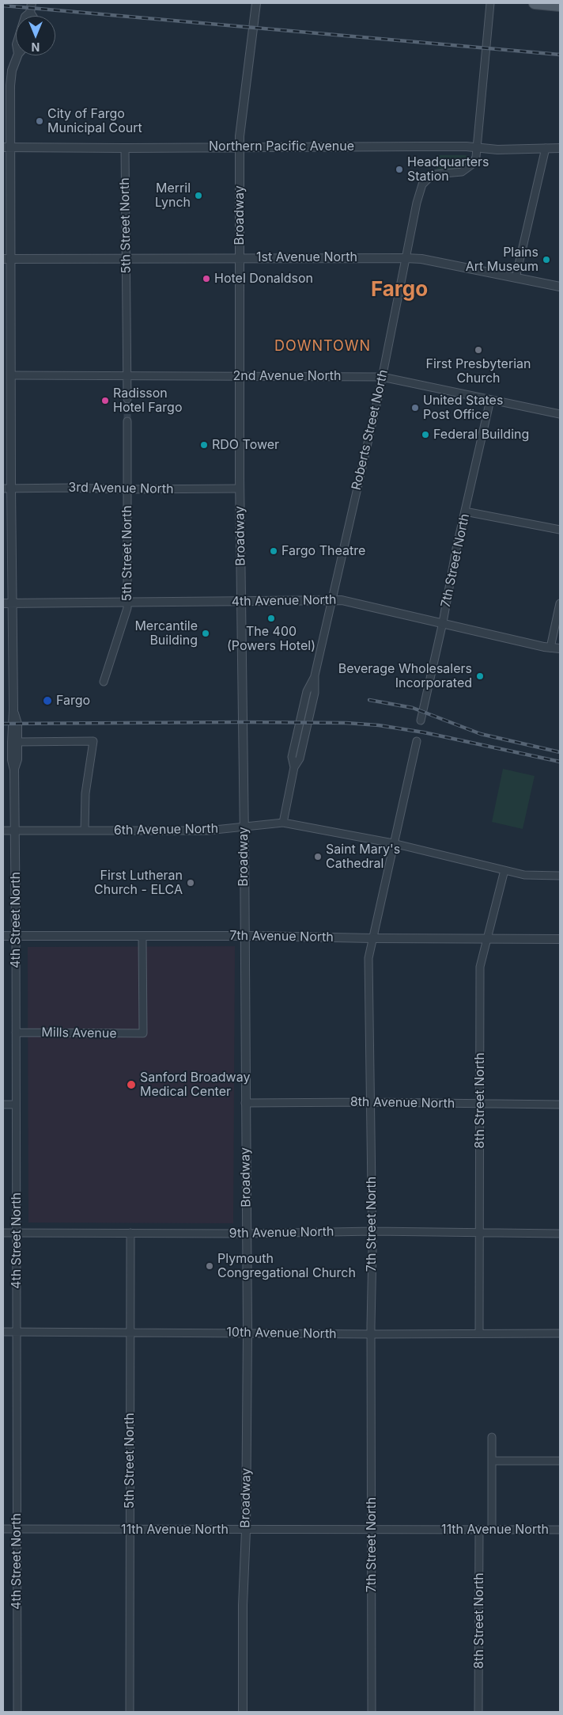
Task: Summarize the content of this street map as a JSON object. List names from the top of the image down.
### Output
{
  "streets": {
    "street": [
      "Northern Pacific Avenue",
      "Broadway",
      "5th Street North",
      "1st Avenue North",
      "2nd Avenue North",
      "Roberts Street North",
      "3rd Avenue North",
      "7th Street North",
      "4th Avenue North",
      "6th Avenue North",
      "4th Street North",
      "7th Avenue North",
      "Mills Avenue",
      "8th Street North",
      "8th Avenue North",
      "9th Avenue North",
      "10th Avenue North",
      "11th Avenue North"
    ]
  },
  "crossings": [
    ["Northern Pacific Avenue", "Broadway"],
    ["Northern Pacific Avenue", "5th Street North"],
    ["Northern Pacific Avenue", "Roberts Street North"],
    ["Northern Pacific Avenue", "4th Street North"],
    ["Broadway", "1st Avenue North"],
    ["Broadway", "2nd Avenue North"],
    ["Broadway", "3rd Avenue North"],
    ["Broadway", "4th Avenue North"],
    ["Broadway", "6th Avenue North"],
    ["Broadway", "7th Avenue North"],
    ["Broadway", "8th Avenue North"],
    ["Broadway", "9th Avenue North"],
    ["Broadway", "10th Avenue North"],
    ["Broadway", "11th Avenue North"],
    ["5th Street North", "1st Avenue North"],
    ["5th Street North", "2nd Avenue North"],
    ["5th Street North", "3rd Avenue North"],
    ["5th Street North", "4th Avenue North"],
    ["5th Street North", "9th Avenue North"],
    ["5th Street North", "10th Avenue North"],
    ["5th Street North", "11th Avenue North"],
    ["1st Avenue North", "Roberts Street North"],
    ["1st Avenue North", "4th Street North"],
    ["2nd Avenue North", "Roberts Street North"],
    ["2nd Avenue North", "7th Street North"],
    ["2nd Avenue North", "4th Street North"],
    ["Roberts Street North", "4th Avenue North"],
    ["Roberts Street North", "6th Avenue North"],
    ["3rd Avenue North", "4th Street North"],
    ["7th Street North", "4th Avenue North"],
    ["7th Street North", "6th Avenue North"],
    ["7th Street North", "7th Avenue North"],
    ["7th Street North", "8th Avenue North"],
    ["7th Street North", "9th Avenue North"],
    ["7th Street North", "10th Avenue North"],
    ["7th Street North", "11th Avenue North"],
    ["4th Avenue North", "4th Street North"],
    ["6th Avenue North", "4th Street North"],
    ["6th Avenue North", "8th Street North"],
    ["4th Street North", "7th Avenue North"],
    ["4th Street North", "Mills Avenue"],
    ["4th Street North", "9th Avenue North"],
    ["4th Street North", "10th Avenue North"],
    ["4th Street North", "11th Avenue North"],
    ["7th Avenue North", "Mills Avenue"],
    ["7th Avenue North", "8th Street North"],
    ["8th Street North", "8th Avenue North"],
    ["8th Street North", "9th Avenue North"],
    ["8th Street North", "10th Avenue North"],
    ["8th Street North", "11th Avenue North"]
  ],
  "districts": ["Fargo", "DOWNTOWN"],
  "places": [
    "City of Fargo Municipal Court",
    "Headquarters Station",
    "Merril Lynch",
    "Plains Art Museum",
    "Hotel Donaldson",
    "First Presbyterian Church",
    "Radisson Hotel Fargo",
    "United States Post Office",
    "Federal Building",
    "RDO Tower",
    "Fargo Theatre",
    "The 400 (Powers Hotel)",
    "Mercantile Building",
    "Beverage Wholesalers Incorporated",
    "Fargo",
    "Saint Mary's Cathedral",
    "First Lutheran Church - ELCA",
    "Sanford Broadway Medical Center",
    "Plymouth Congregational Church"
  ],
  "north": "bottom"
}
